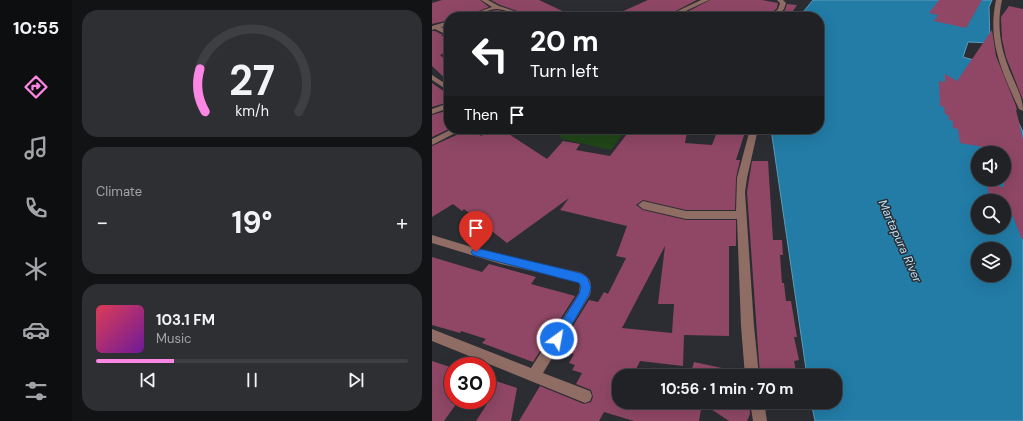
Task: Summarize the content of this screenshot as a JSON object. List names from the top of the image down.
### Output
{
  "water": ["Martapura River"],
  "page": {
    "tabs": "10:55",
    "turn": ["20 m", "Turn left"],
    "then": "Then",
    "tile": "Climate",
    "heat": ["−", "19°", "+"],
    "song": ["103.1 FM", "Music"],
    "limit": "30",
    "trip": "10:56 · 1 min · 70 m",
    "gauge": ["27", "km/h"]
  }
}
